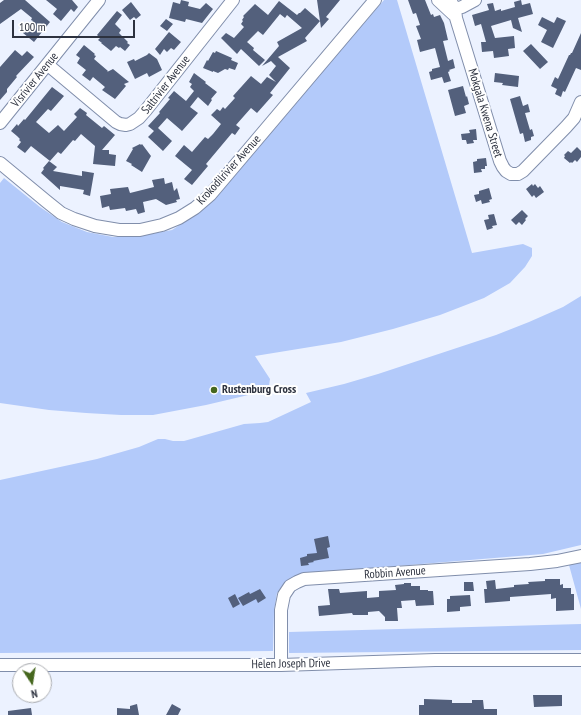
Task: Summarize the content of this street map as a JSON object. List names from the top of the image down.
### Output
{
  "streets": {
    "street": [
      "Visrivier Avenue",
      "Saltrivier Avenue",
      "Mokgala Kwena Street",
      "Krokodilrivier Avenue",
      "Robbin Avenue",
      "Helen Joseph Drive"
    ]
  },
  "crossings": [
    ["Visrivier Avenue", "Saltrivier Avenue"],
    ["Robbin Avenue", "Helen Joseph Drive"]
  ],
  "places": ["Rustenburg Cross"],
  "scale_bar": "100 m",
  "north": "bottom"
}
